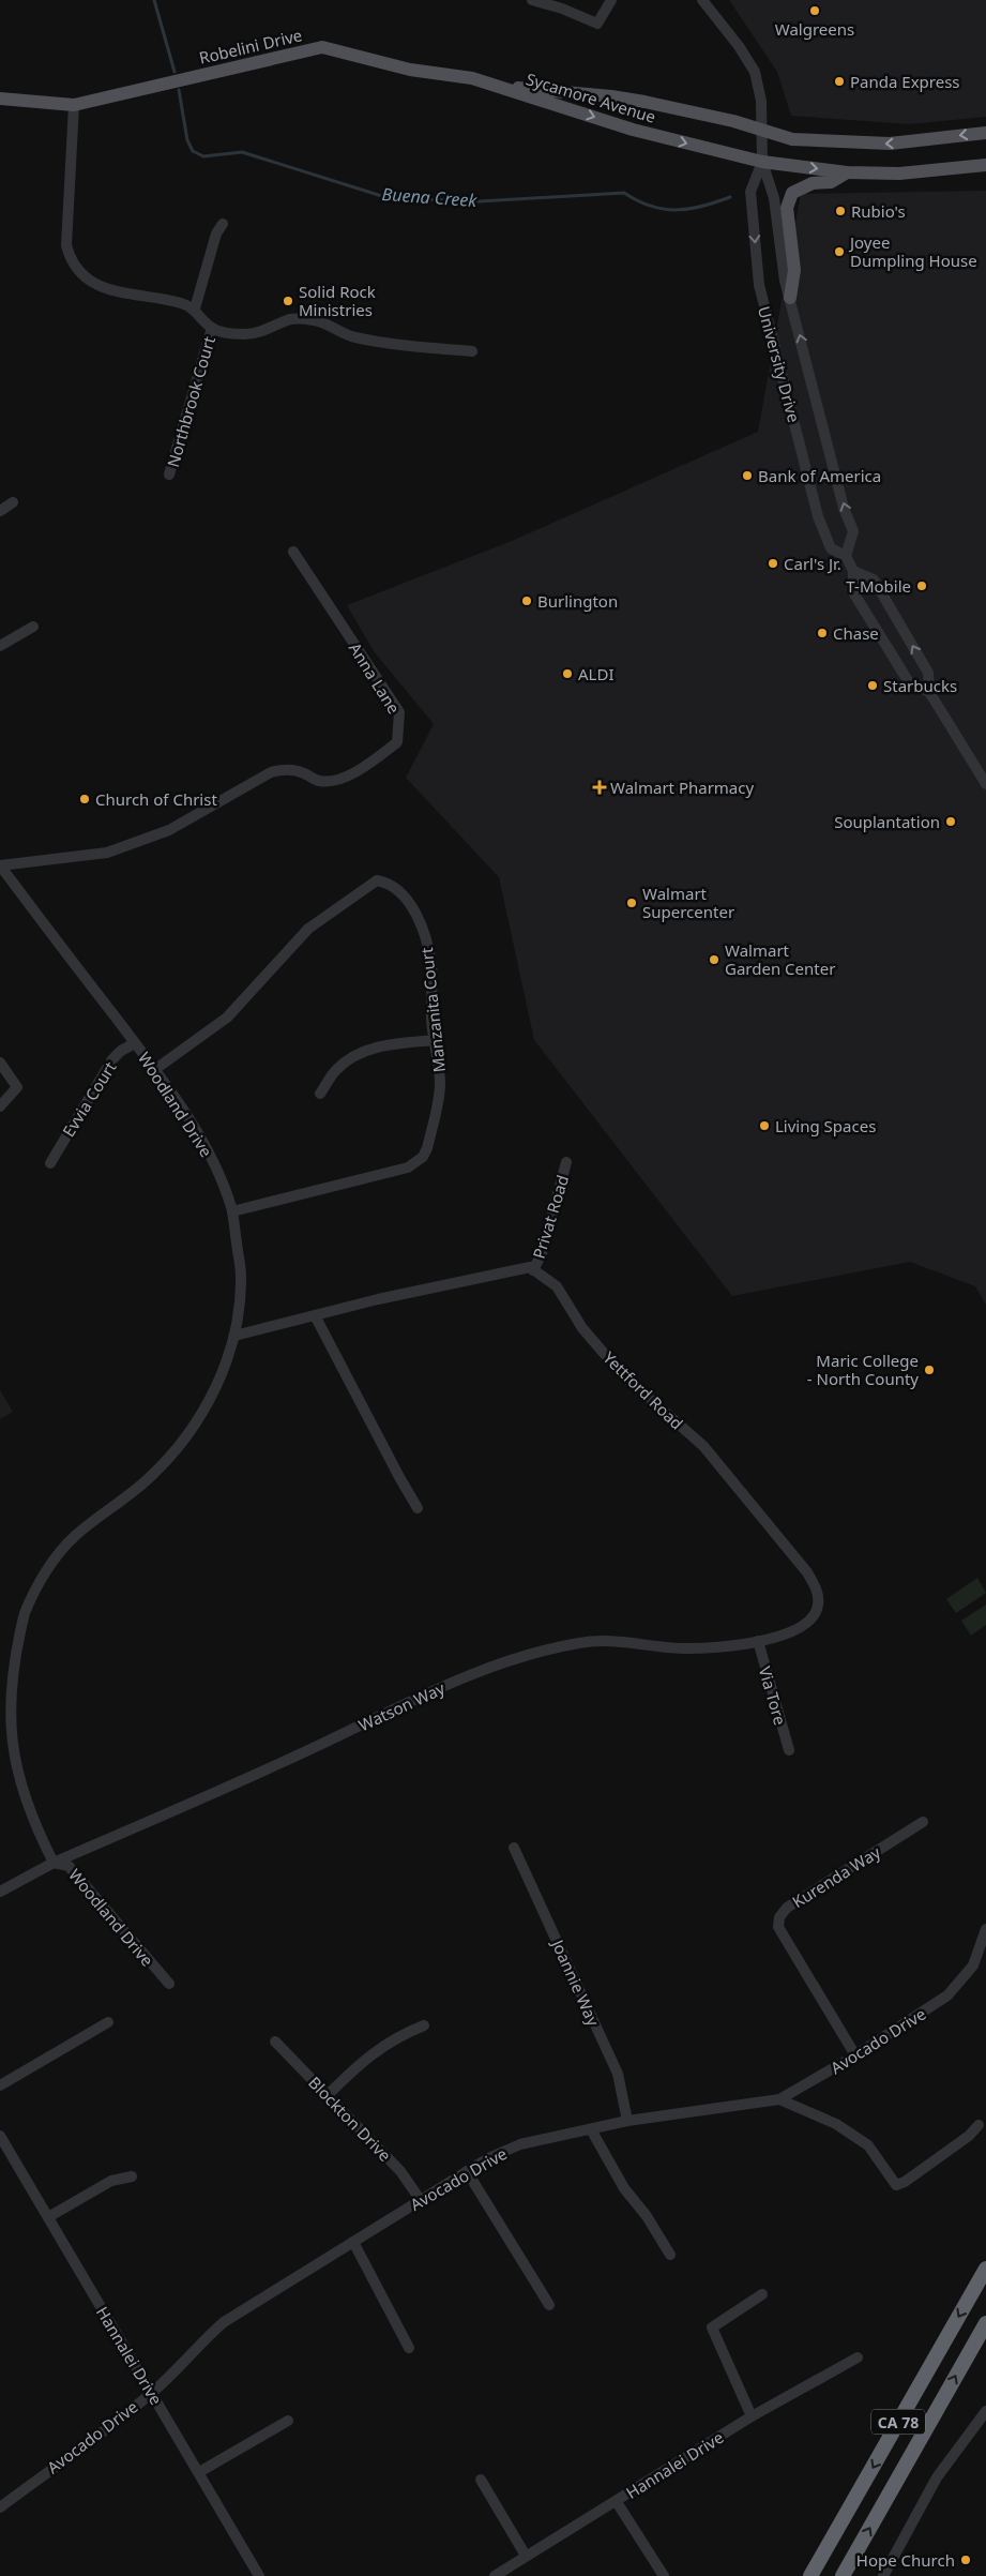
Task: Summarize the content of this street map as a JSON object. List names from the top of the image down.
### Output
{
  "streets": {
    "highway": ["CA 78"],
    "main road": ["Robelini Drive", "Sycamore Avenue"],
    "street": [
      "University Drive",
      "Northbrook Court",
      "Anna Lane",
      "Manzanita Court",
      "Evvia Court",
      "Woodland Drive",
      "Privat Road",
      "Yettford Road",
      "Via Tore",
      "Watson Way",
      "Kurenda Way",
      "Joannie Way",
      "Avocado Drive",
      "Blockton Drive",
      "Hannalei Drive"
    ]
  },
  "crossings": [
    ["Robelini Drive", "Sycamore Avenue"],
    ["Sycamore Avenue", "University Drive"],
    ["Anna Lane", "Woodland Drive"],
    ["Manzanita Court", "Woodland Drive"],
    ["Evvia Court", "Woodland Drive"],
    ["Woodland Drive", "Watson Way"],
    ["Privat Road", "Yettford Road"],
    ["Yettford Road", "Watson Way"],
    ["Via Tore", "Watson Way"],
    ["Kurenda Way", "Avocado Drive"],
    ["Joannie Way", "Avocado Drive"],
    ["Avocado Drive", "Blockton Drive"],
    ["Avocado Drive", "Hannalei Drive"]
  ],
  "water": ["Buena Creek"],
  "places": {
    "other": [
      "Walgreens",
      "Panda Express",
      "Rubio's",
      "Joyee Dumpling House",
      "Solid Rock Ministries",
      "Bank of America",
      "Carl's Jr.",
      "T-Mobile",
      "Burlington",
      "Chase",
      "ALDI",
      "Starbucks",
      "Church of Christ",
      "Souplantation",
      "Walmart Supercenter",
      "Walmart Garden Center",
      "Living Spaces",
      "Maric College - North County",
      "Hope Church"
    ],
    "health": ["Walmart Pharmacy"]
  }
}
